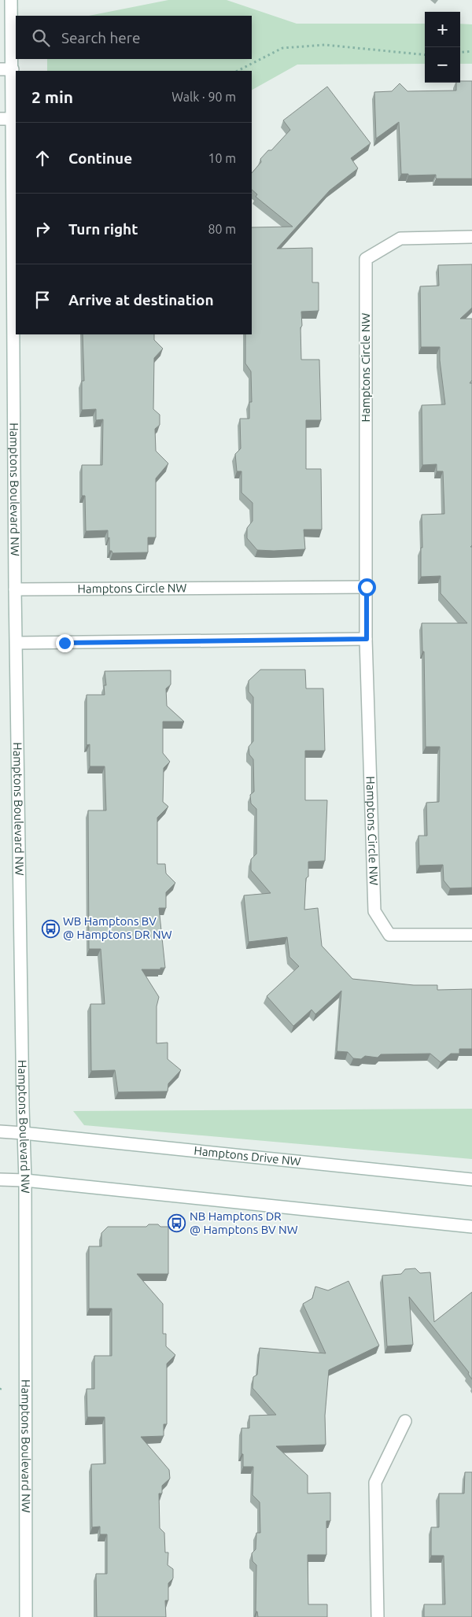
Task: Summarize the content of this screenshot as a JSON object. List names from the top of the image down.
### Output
{
  "streets": {
    "street": ["Hamptons Circle NW", "Hamptons Boulevard NW", "Hamptons Drive NW"]
  },
  "crossings": [
    ["Hamptons Circle NW", "Hamptons Boulevard NW"],
    ["Hamptons Boulevard NW", "Hamptons Drive NW"]
  ],
  "places": {
    "bus stop": ["WB Hamptons BV @ Hamptons DR NW", "NB Hamptons DR @ Hamptons BV NW"]
  },
  "page": {
    "map_buttons": ["+", "−"],
    "search": "Search here",
    "heading": ["2 min", "Walk · 90 m"],
    "list": [
      ["Continue", "10 m"],
      ["Turn right", "80 m"],
      "Arrive at destination"
    ]
  }
}
